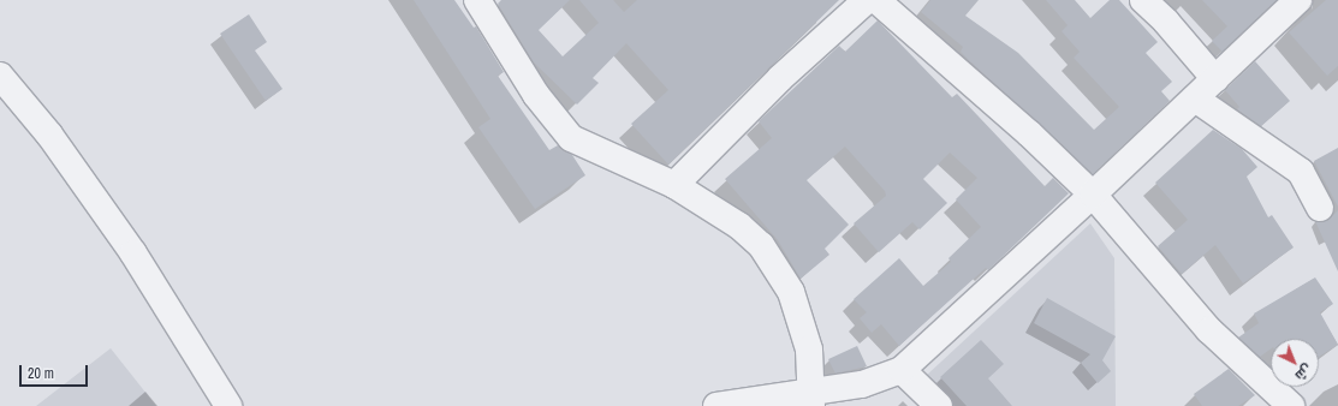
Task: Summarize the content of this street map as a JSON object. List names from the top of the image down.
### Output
{
  "scale_bar": "20 m",
  "north": "bottom right"
}
